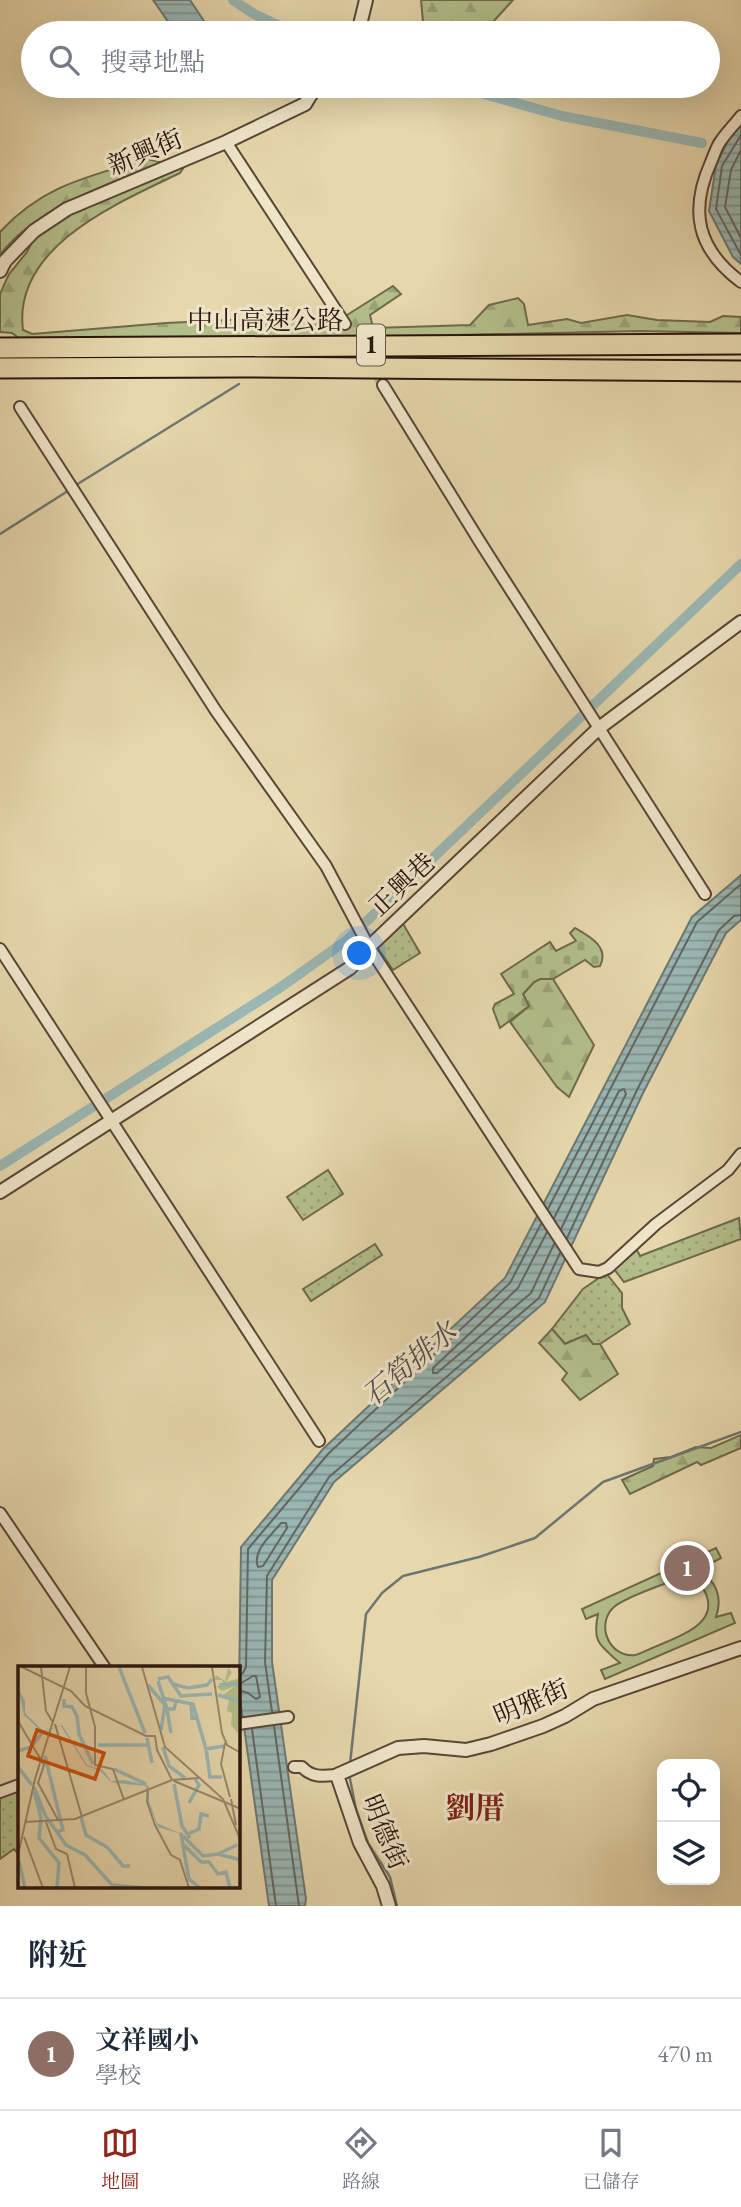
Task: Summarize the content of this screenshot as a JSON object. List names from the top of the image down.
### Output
{
  "streets": {
    "highway": ["中山高速公路", "1"],
    "street": [
      "新興街",
      "正興巷",
      "明雅街",
      "明德街"
    ]
  },
  "crossings": [
    ["明雅街", "明德街"]
  ],
  "districts": ["劉厝"],
  "water": ["石筍排水"],
  "page": {
    "search": "搜尋地點",
    "pins": "1",
    "heading": "附近",
    "list": [
      {
        "mark": "1",
        "name": "文祥國小",
        "note": "學校",
        "value": "470 m"
      }
    ],
    "nav": ["地圖", "路線", "已儲存"]
  }
}
